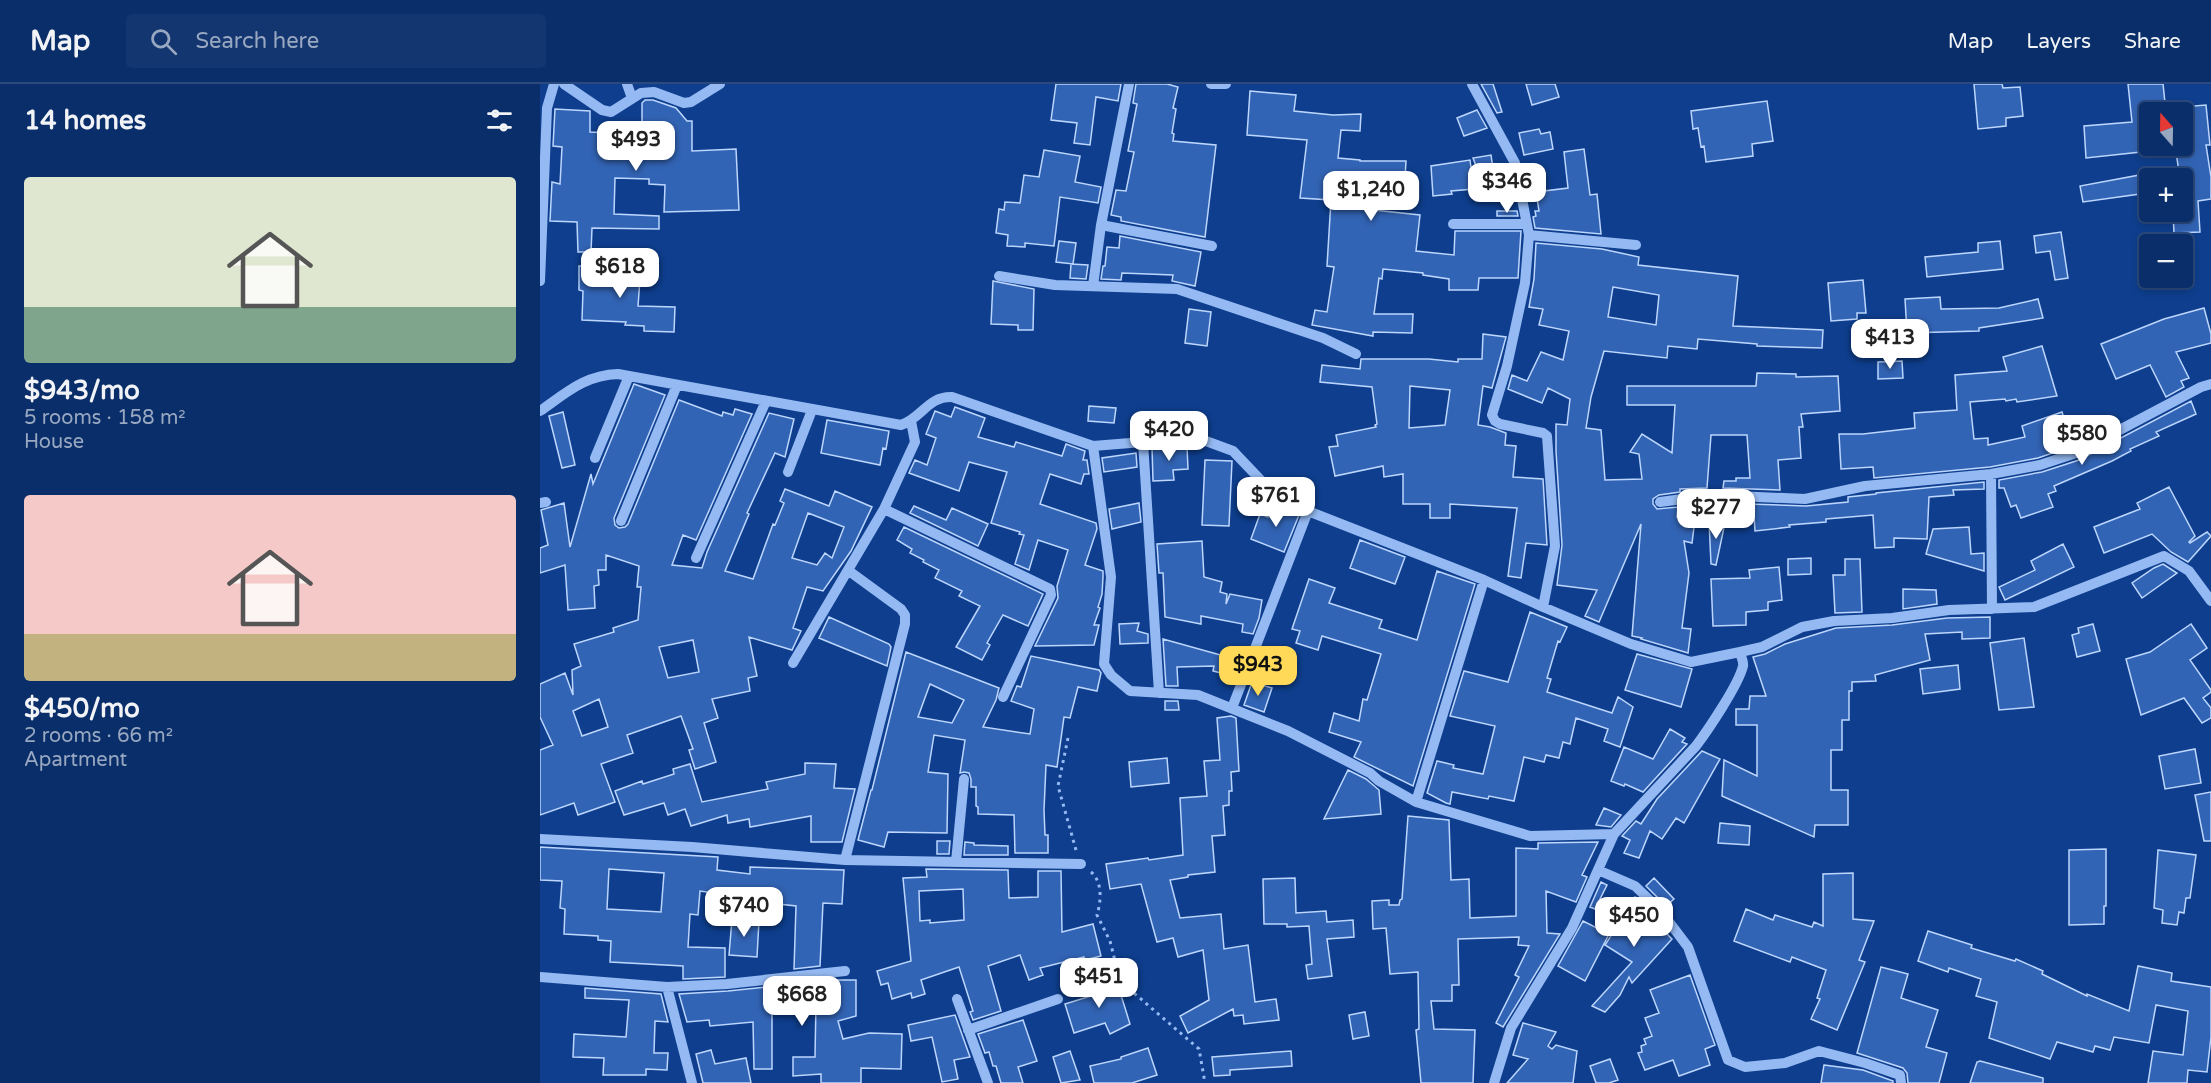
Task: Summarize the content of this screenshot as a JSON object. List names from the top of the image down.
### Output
{
  "north": "top",
  "page": {
    "header": "Map",
    "search": "Search here",
    "nav": ["Map", "Layers", "Share"],
    "heading": "14 homes",
    "map_buttons": ["+", "−"],
    "price": [
      "$493",
      "$346",
      "$1,240",
      "$618",
      "$413",
      "$420",
      "$580",
      "$761",
      "$277",
      "$943",
      "$740",
      "$450",
      "$451",
      "$668"
    ],
    "list": [
      {
        "name": "$943/mo",
        "note": "5 rooms · 158 m² · House"
      },
      {
        "name": "$450/mo",
        "note": "2 rooms · 66 m² · Apartment"
      }
    ]
  }
}
